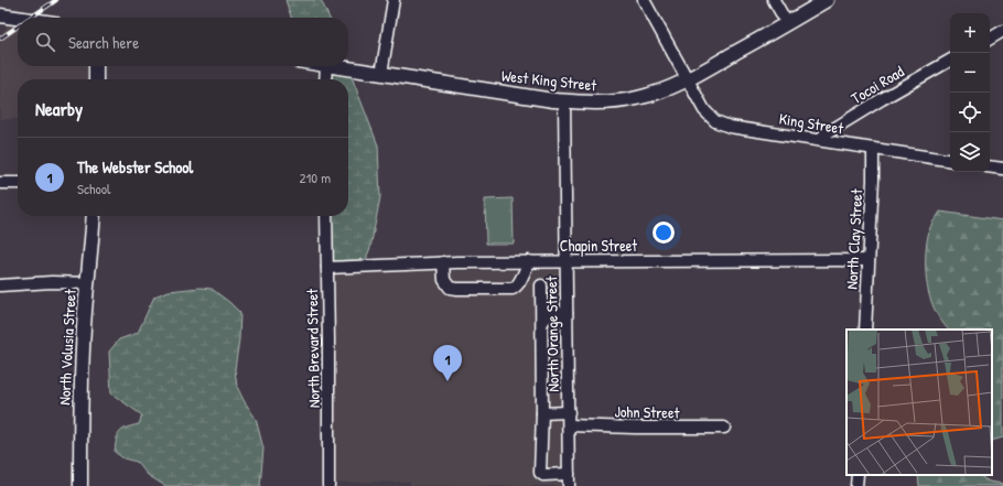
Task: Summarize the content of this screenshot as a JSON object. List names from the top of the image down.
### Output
{
  "streets": {
    "main road": ["West King Street", "North Volusia Street"],
    "street": [
      "Tocoi Road",
      "King Street",
      "North Clay Street",
      "Chapin Street",
      "North Orange Street",
      "North Brevard Street",
      "John Street"
    ]
  },
  "crossings": [
    ["West King Street", "King Street"],
    ["West King Street", "North Orange Street"],
    ["Tocoi Road", "King Street"],
    ["King Street", "North Clay Street"],
    ["North Clay Street", "Chapin Street"],
    ["Chapin Street", "North Orange Street"],
    ["Chapin Street", "North Brevard Street"],
    ["North Orange Street", "John Street"]
  ],
  "page": {
    "map_buttons": ["+", "−"],
    "search": "Search here",
    "heading": "Nearby",
    "list": [
      {
        "mark": "1",
        "name": "The Webster School",
        "note": "School",
        "value": "210 m"
      }
    ],
    "pins": "1"
  }
}
